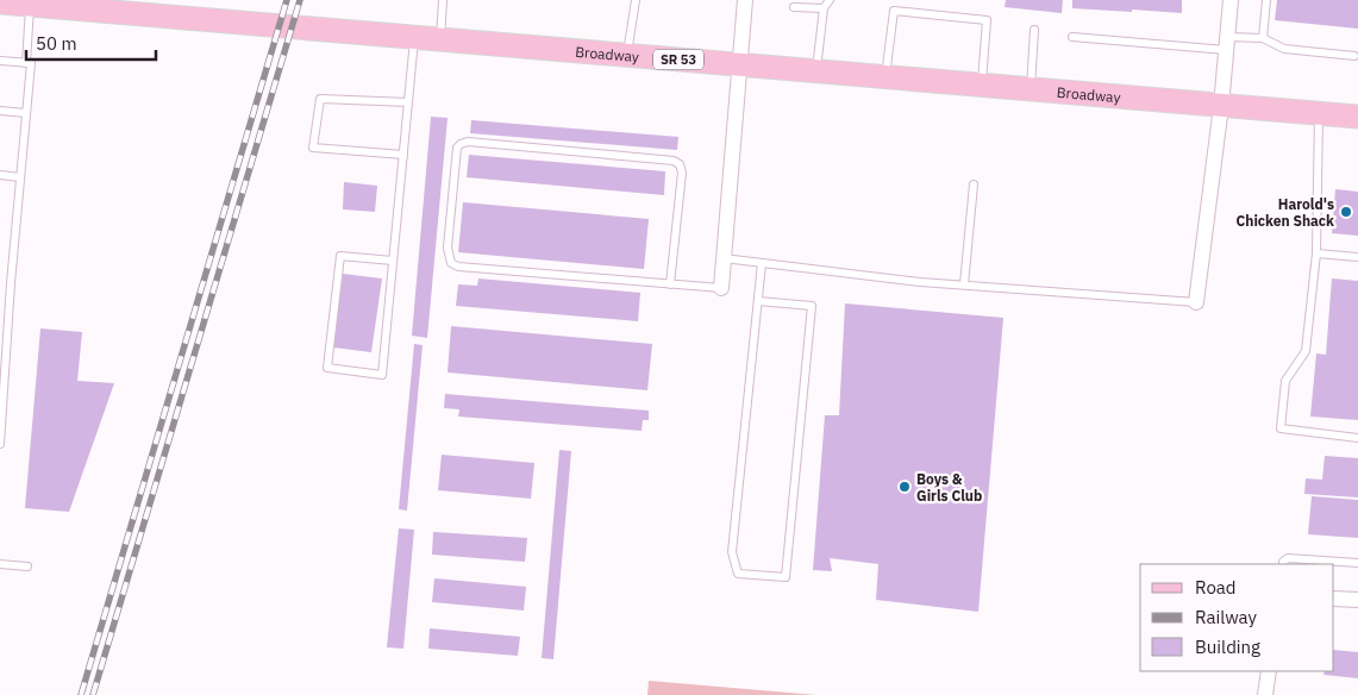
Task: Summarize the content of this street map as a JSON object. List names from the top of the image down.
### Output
{
  "streets": {
    "main road": ["Broadway", "SR 53"]
  },
  "places": ["Harold's Chicken Shack", "Boys & Girls Club"],
  "legend": ["Road", "Railway", "Building"],
  "scale_bar": "50 m"
}
